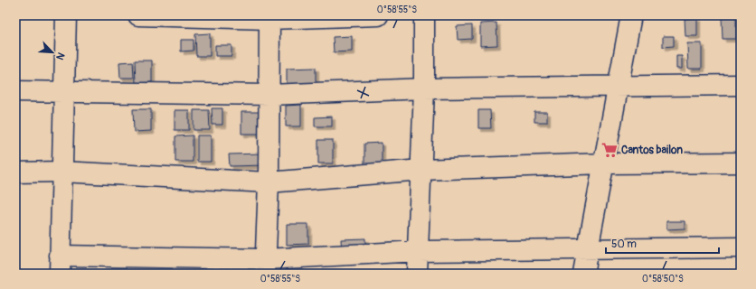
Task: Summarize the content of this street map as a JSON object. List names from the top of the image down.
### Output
{
  "places": {
    "supermarket": ["Cantos bailon"]
  },
  "scale_bar": "50 m",
  "north": "bottom right",
  "coordinates": ["0°58'55\"S", "0°58'50\"S"]
}
